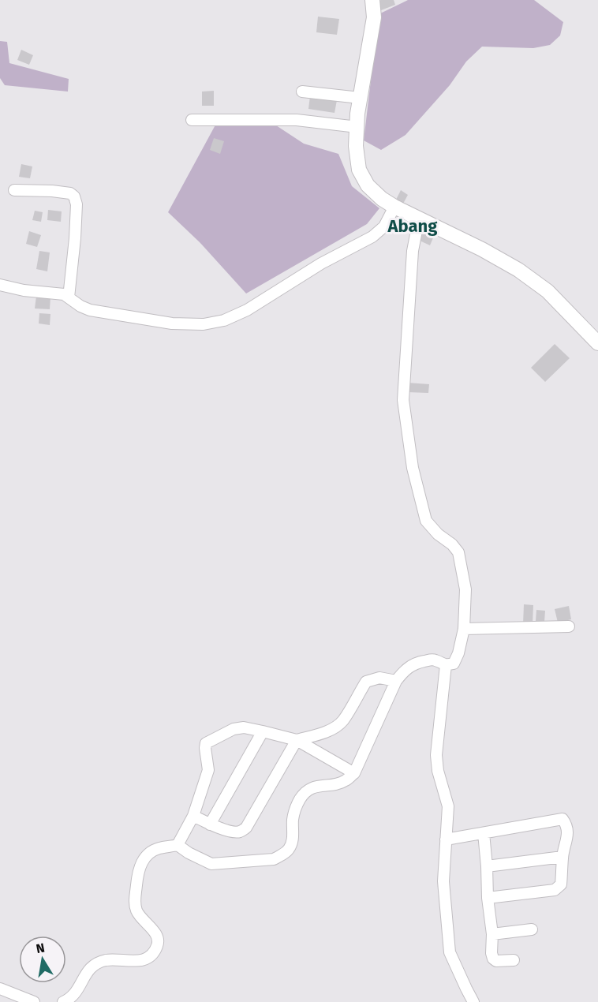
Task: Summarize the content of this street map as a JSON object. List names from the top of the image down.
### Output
{
  "districts": ["Abang"],
  "north": "top"
}
